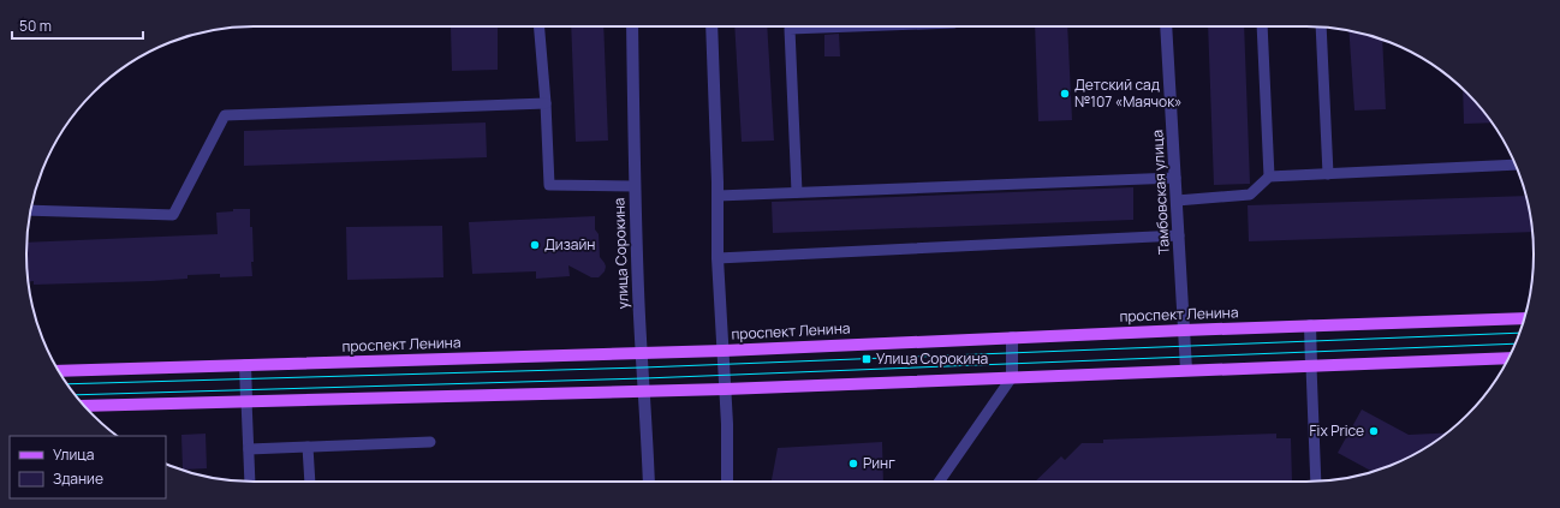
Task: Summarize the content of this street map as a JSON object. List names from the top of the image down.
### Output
{
  "streets": {
    "main road": ["проспект Ленина"],
    "street": ["Тамбовская улица", "улица Сорокина"]
  },
  "crossings": [
    ["Тамбовская улица", "проспект Ленина"],
    ["улица Сорокина", "проспект Ленина"]
  ],
  "places": {
    "other": [
      "Детский сад №107 «Маячок»",
      "Дизайн",
      "Fix Price",
      "Ринг"
    ],
    "transit": ["Улица Сорокина"]
  },
  "legend": ["Улица", "Здание"],
  "scale_bar": "50 m"
}
